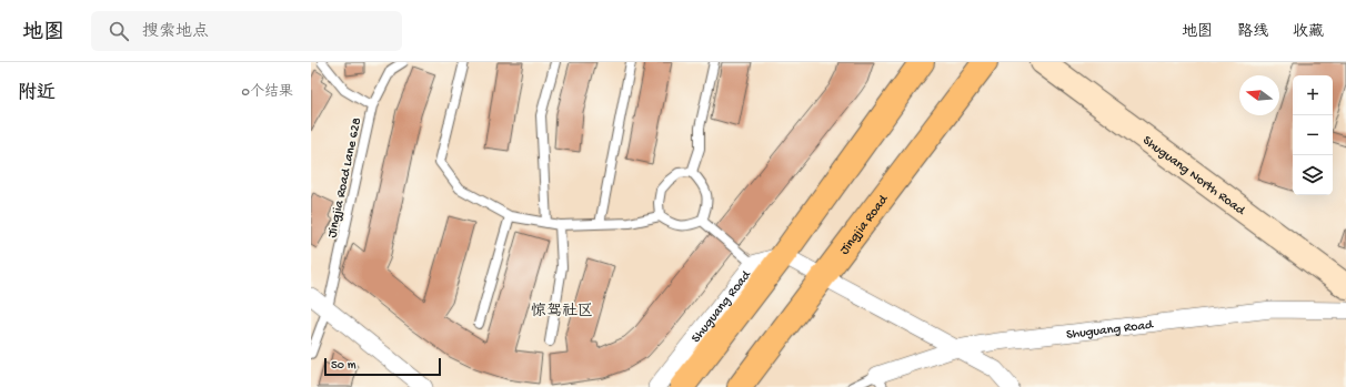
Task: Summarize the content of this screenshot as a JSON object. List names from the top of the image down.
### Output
{
  "streets": {
    "main road": ["Shuguang North Road", "Jingjia Road"],
    "street": ["Shuguang Road"],
    "lane": ["Jingjia Road Lane 628"]
  },
  "districts": ["惊驾社区"],
  "scale_bar": "50 m",
  "north": "left",
  "page": {
    "header": "地图",
    "search": "搜索地点",
    "nav": ["地图", "路线", "收藏"],
    "heading": ["附近", "0个结果"],
    "map_buttons": ["+", "−"],
    "scale": "50 m"
  }
}
